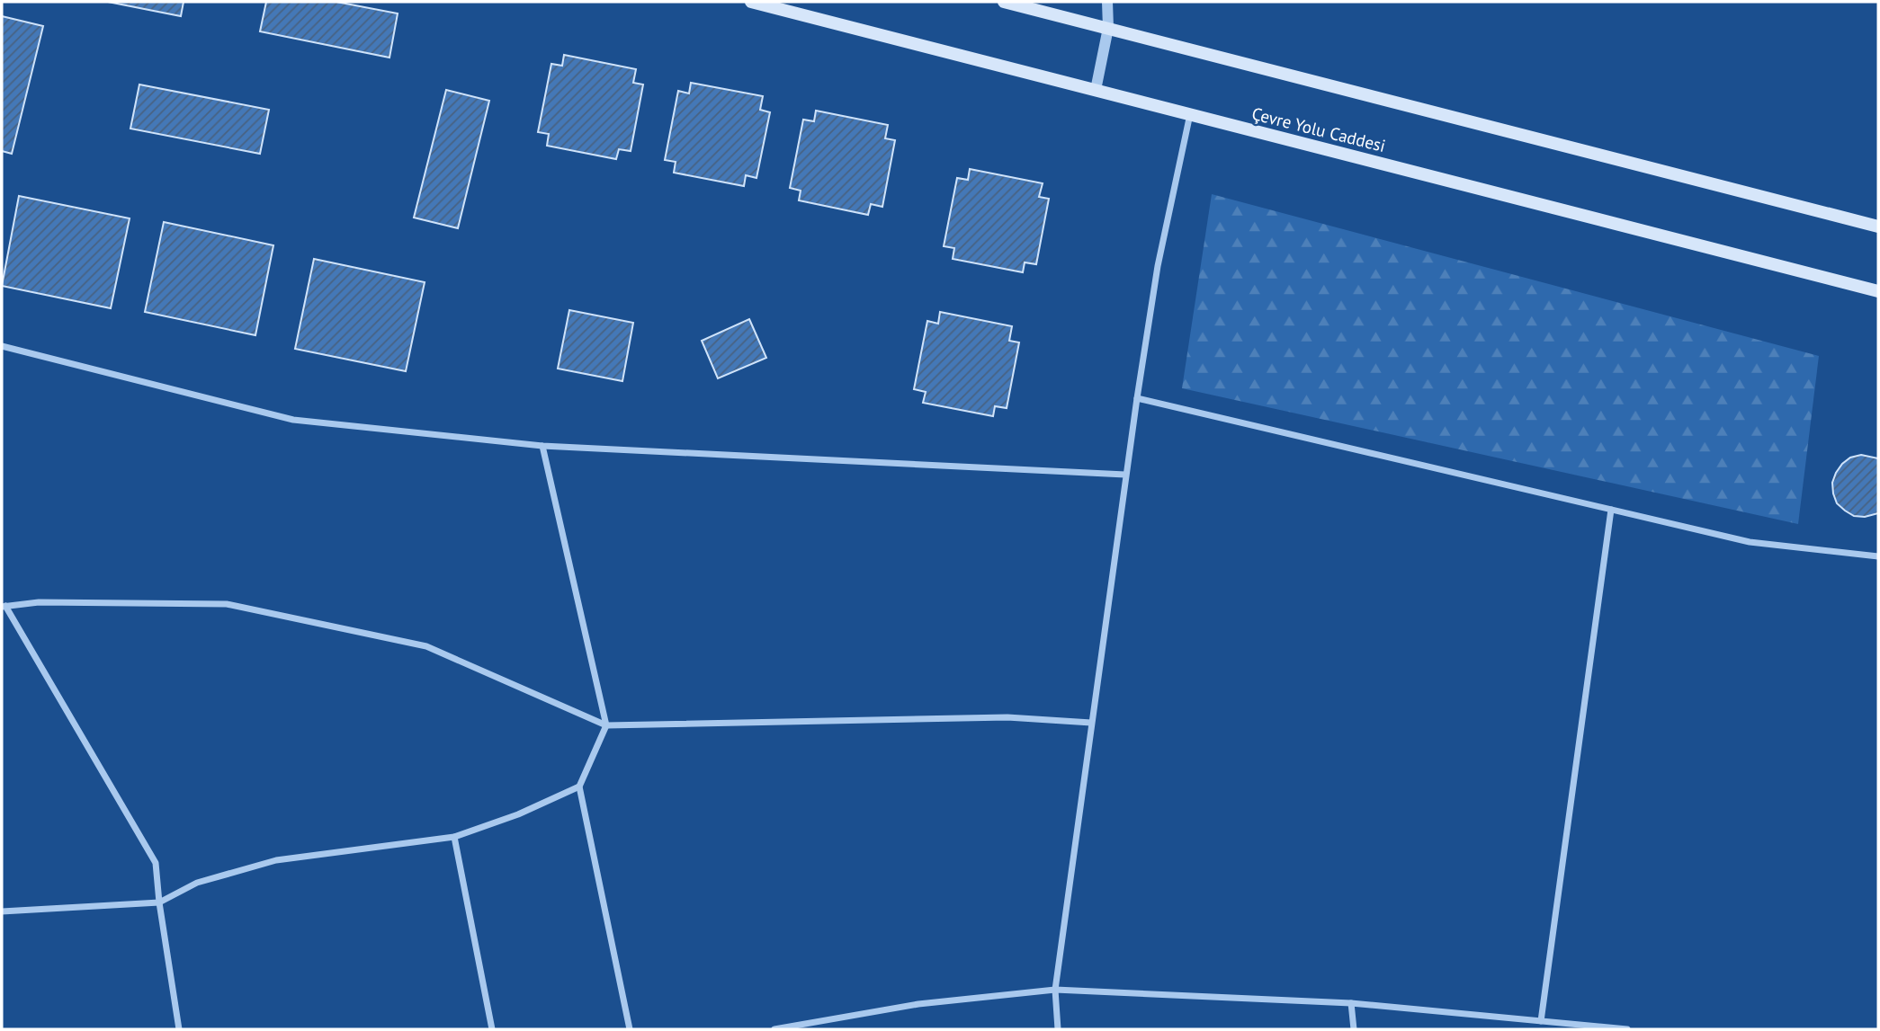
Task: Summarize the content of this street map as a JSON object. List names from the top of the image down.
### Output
{
  "streets": {
    "main road": ["Çevre Yolu Caddesi"]
  }
}
